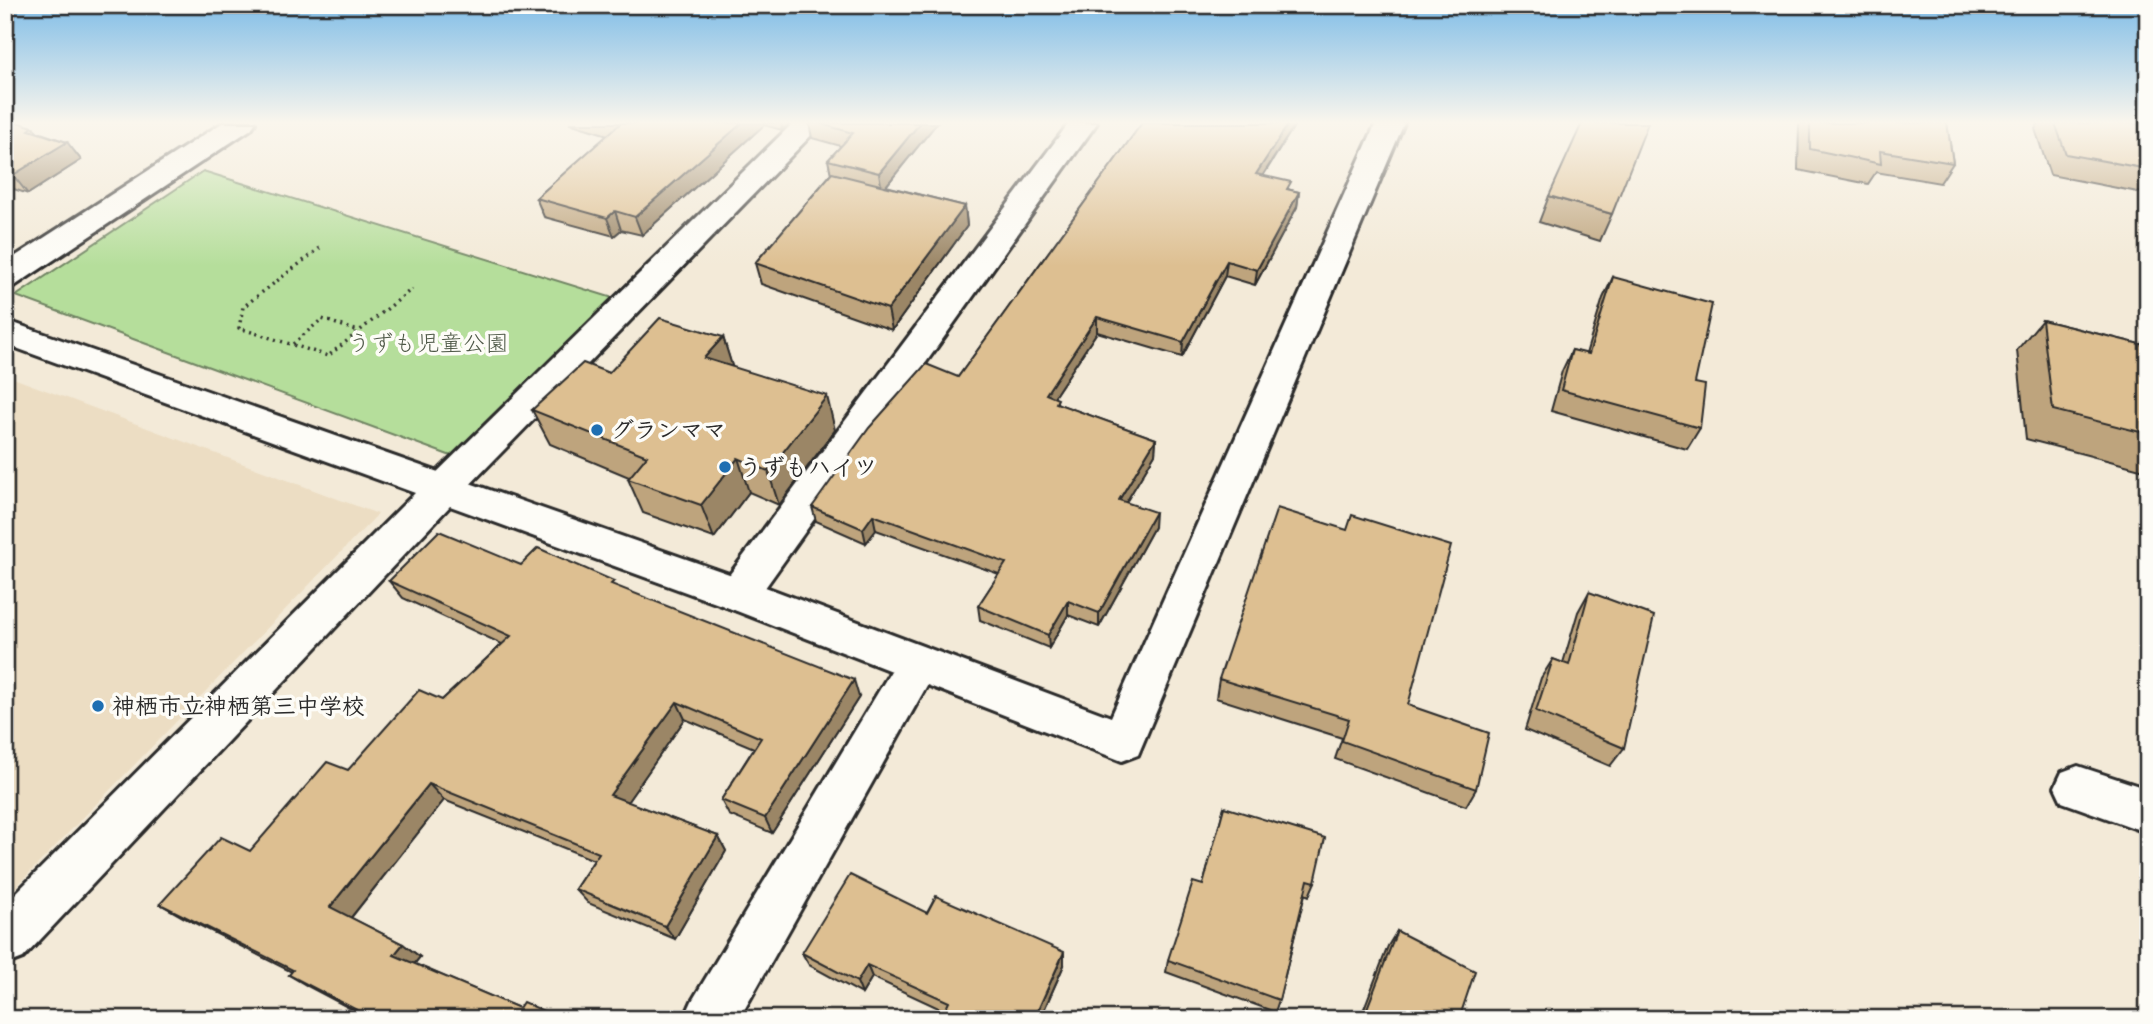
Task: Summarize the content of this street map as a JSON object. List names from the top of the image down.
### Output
{
  "parks": ["うずも児童公園"],
  "places": ["グランママ", "うずもハイツ", "神栖市立神栖第三中学校"]
}
